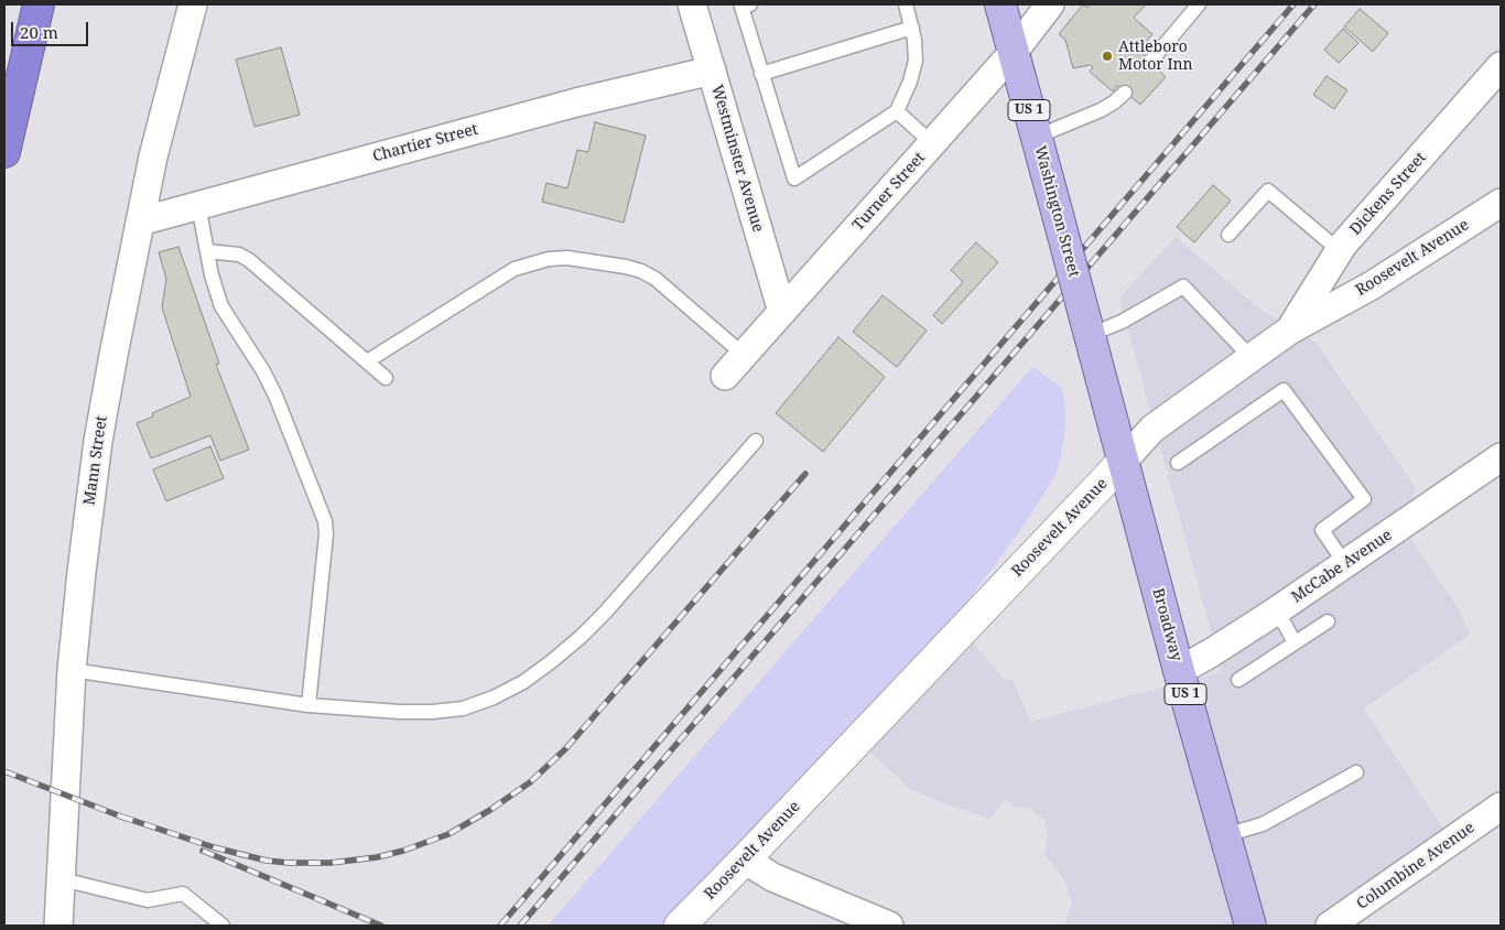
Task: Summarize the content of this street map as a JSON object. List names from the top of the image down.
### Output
{
  "streets": {
    "main road": ["US 1", "Washington Street", "Broadway"],
    "street": [
      "Chartier Street",
      "Westminster Avenue",
      "Turner Street",
      "Dickens Street",
      "Roosevelt Avenue",
      "Mann Street",
      "McCabe Avenue",
      "Columbine Avenue"
    ]
  },
  "crossings": [
    ["Chartier Street", "Westminster Avenue"],
    ["Chartier Street", "Mann Street"],
    ["Westminster Avenue", "Turner Street"],
    ["Turner Street", "Washington Street"],
    ["Dickens Street", "Roosevelt Avenue"],
    ["Washington Street", "Broadway"],
    ["Roosevelt Avenue", "Broadway"],
    ["McCabe Avenue", "Broadway"]
  ],
  "places": ["Attleboro Motor Inn"],
  "scale_bar": "20 m"
}
